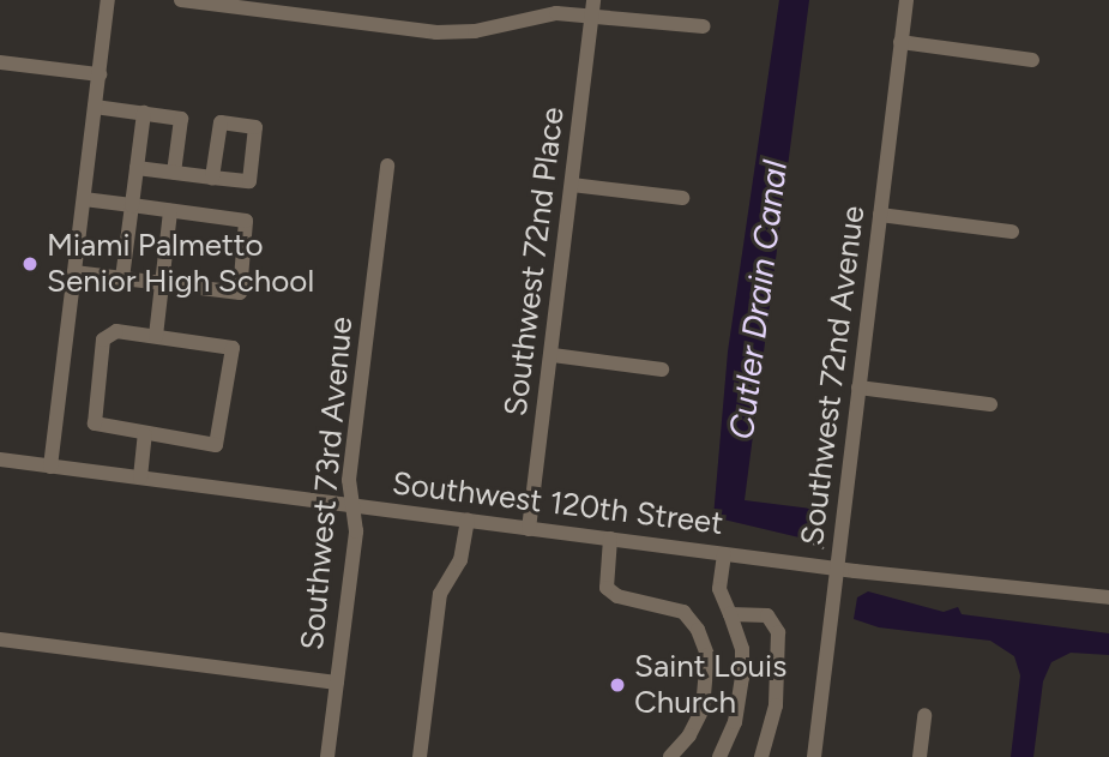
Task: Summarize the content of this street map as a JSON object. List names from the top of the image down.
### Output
{
  "streets": {
    "street": [
      "Southwest 72nd Place",
      "Southwest 72nd Avenue",
      "Southwest 73rd Avenue",
      "Southwest 120th Street"
    ]
  },
  "crossings": [
    ["Southwest 72nd Place", "Southwest 120th Street"],
    ["Southwest 72nd Avenue", "Southwest 120th Street"],
    ["Southwest 73rd Avenue", "Southwest 120th Street"]
  ],
  "water": ["Cutler Drain Canal"],
  "places": ["Miami Palmetto Senior High School", "Saint Louis Church"]
}
